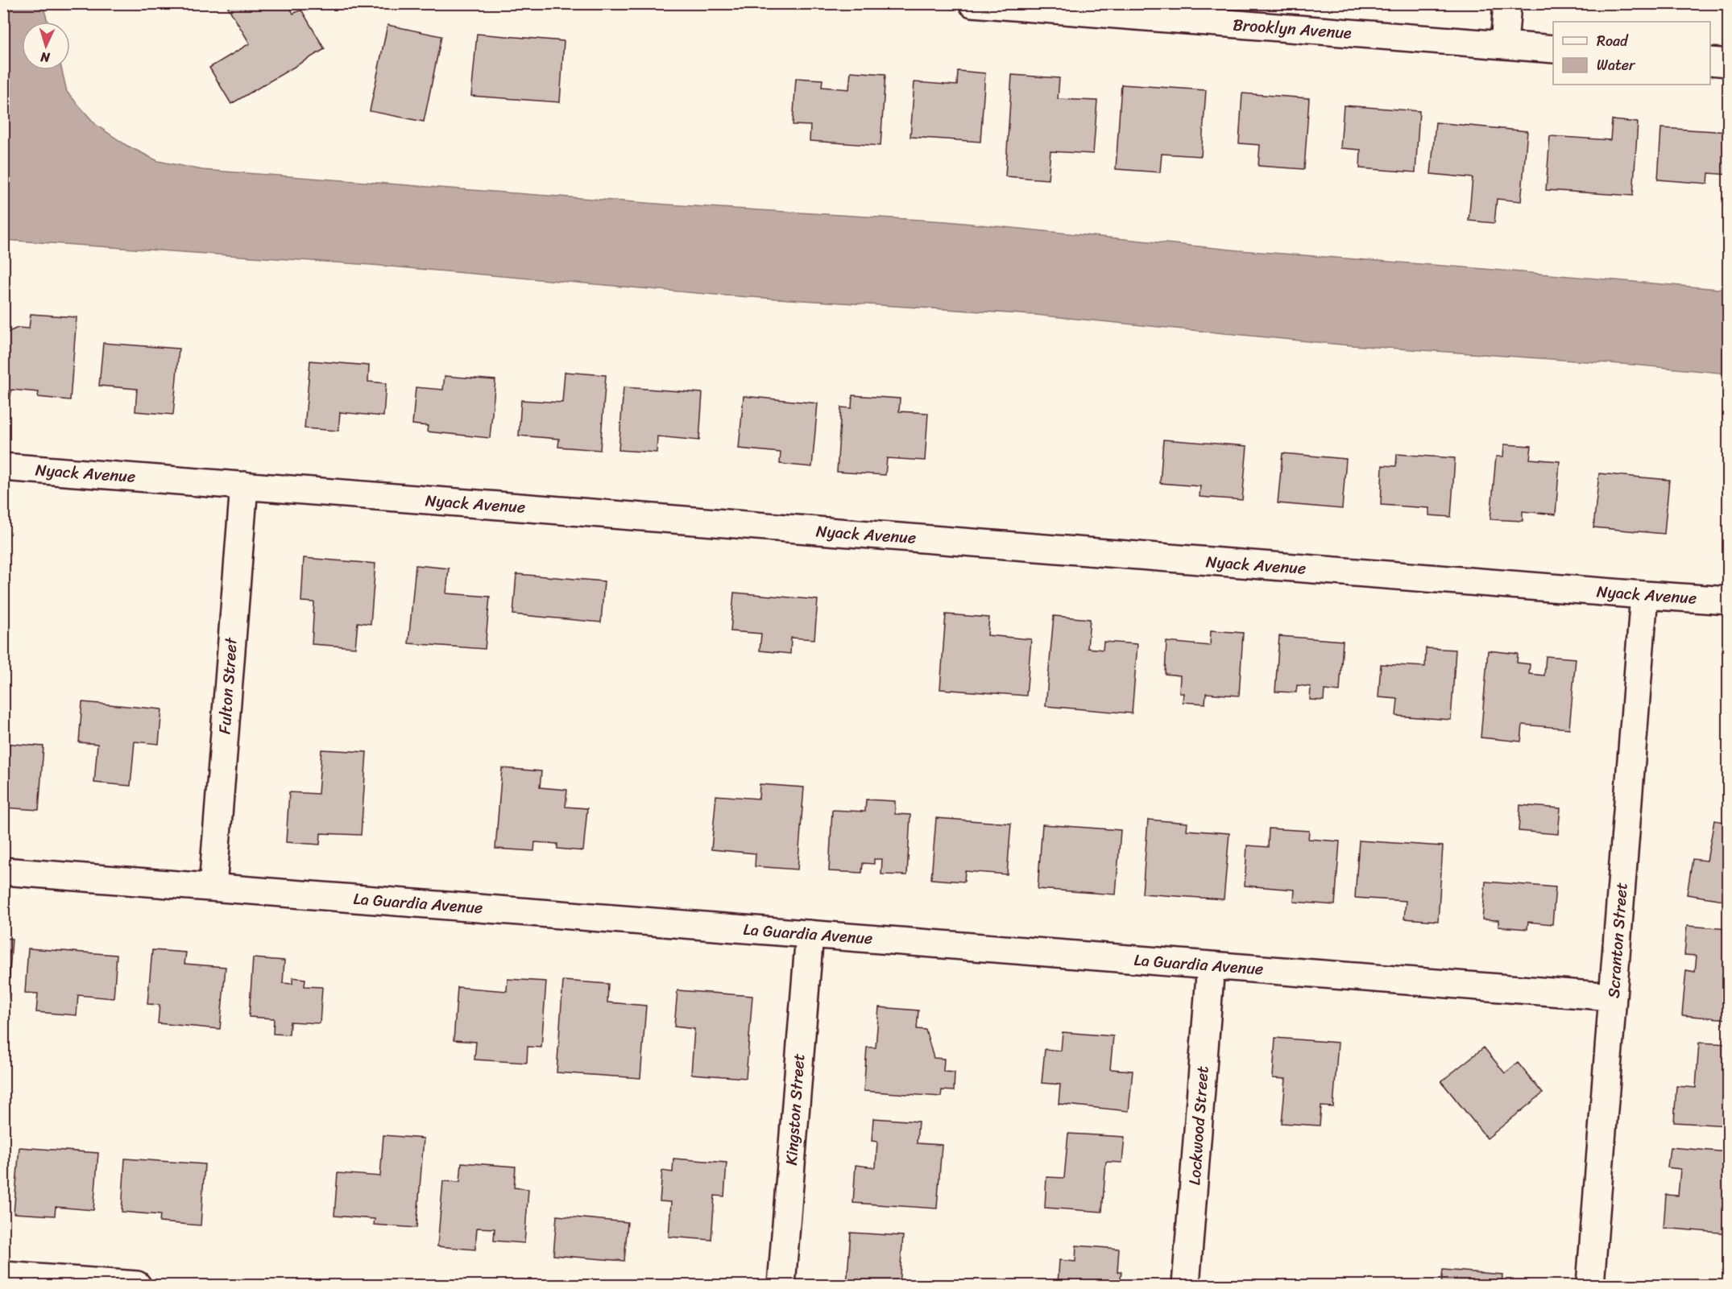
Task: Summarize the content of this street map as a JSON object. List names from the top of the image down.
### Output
{
  "streets": {
    "street": [
      "Brooklyn Avenue",
      "Nyack Avenue",
      "Fulton Street",
      "La Guardia Avenue",
      "Scranton Street",
      "Kingston Street",
      "Lockwood Street"
    ]
  },
  "crossings": [
    ["Nyack Avenue", "Fulton Street"],
    ["Nyack Avenue", "Scranton Street"],
    ["Fulton Street", "La Guardia Avenue"],
    ["La Guardia Avenue", "Scranton Street"],
    ["La Guardia Avenue", "Kingston Street"],
    ["La Guardia Avenue", "Lockwood Street"]
  ],
  "legend": ["Road", "Water"],
  "north": "bottom"
}
